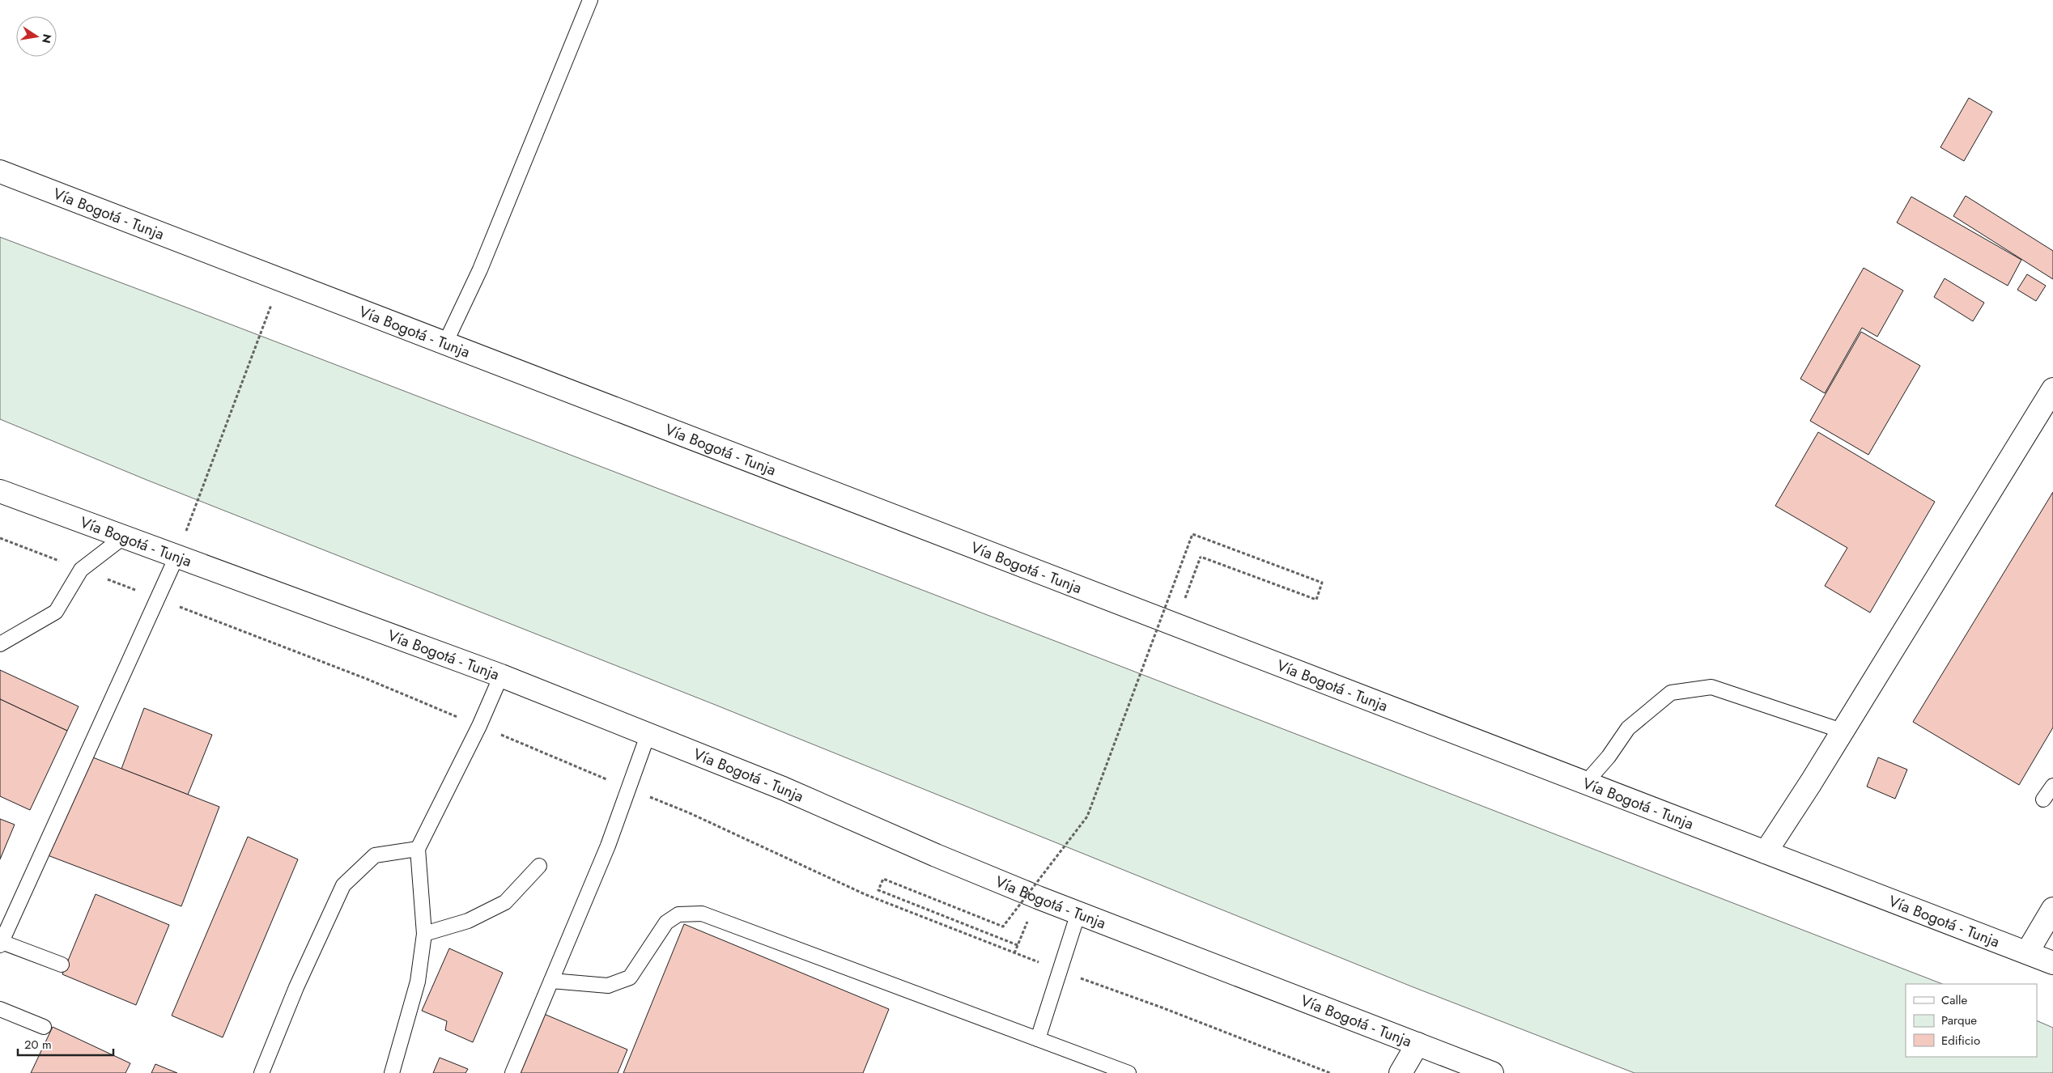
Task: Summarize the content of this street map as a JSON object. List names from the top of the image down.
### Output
{
  "streets": {
    "main road": ["Vía Bogotá - Tunja"]
  },
  "legend": ["Calle", "Parque", "Edificio"],
  "scale_bar": "20 m",
  "north": "right"
}
